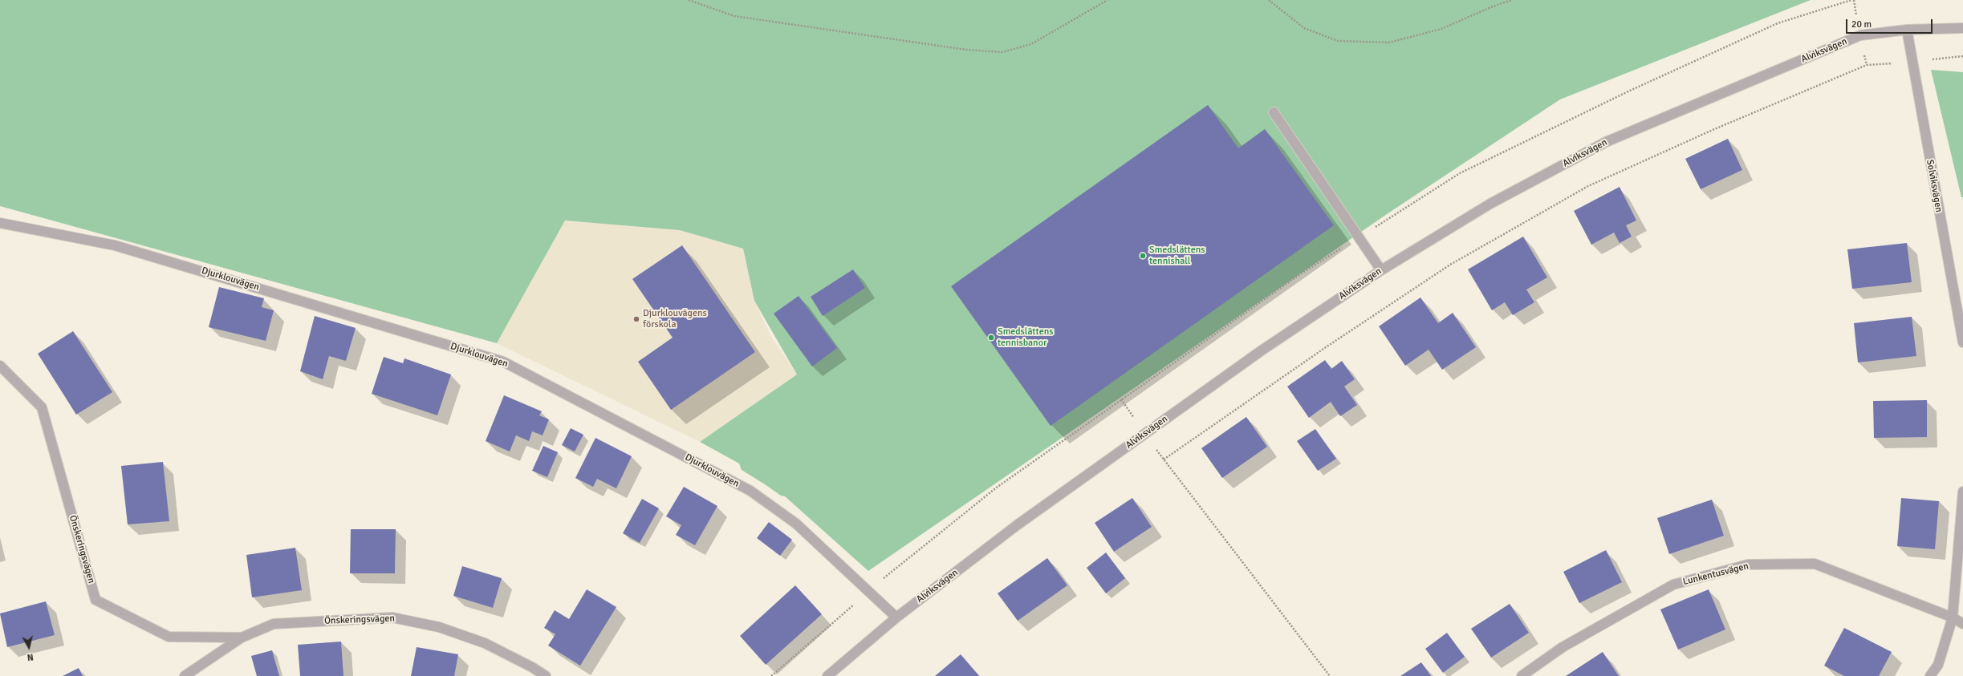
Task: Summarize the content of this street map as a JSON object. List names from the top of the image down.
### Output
{
  "streets": {
    "street": [
      "Alviksvägen",
      "Solviksvägen",
      "Djurklouvägen",
      "Önskeringsvägen",
      "Lunkentusvägen"
    ]
  },
  "crossings": [
    ["Alviksvägen", "Solviksvägen"],
    ["Alviksvägen", "Djurklouvägen"]
  ],
  "places": ["Smedslättens tennishall", "Djurklouvägens förskola", "Smedslättens tennisbanor"],
  "scale_bar": "20 m",
  "north": "bottom"
}
